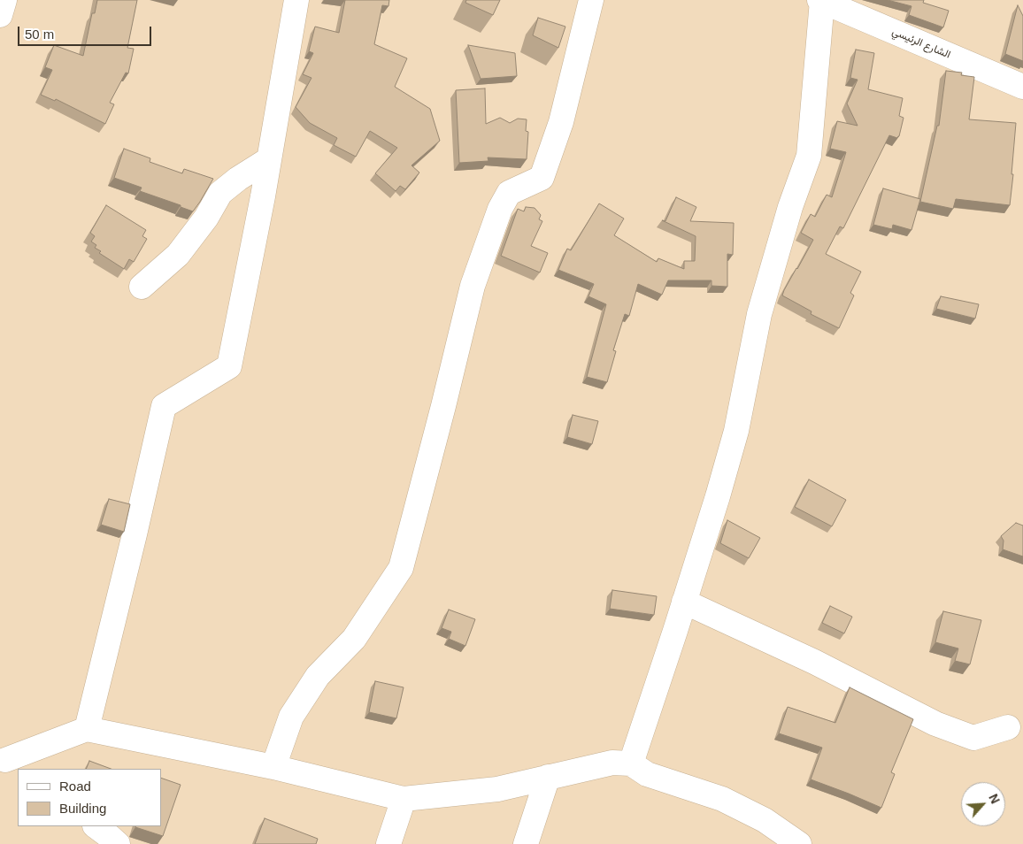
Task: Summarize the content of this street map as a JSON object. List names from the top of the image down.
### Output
{
  "streets": {
    "street": ["الشارع الرئيسي"]
  },
  "legend": ["Road", "Building"],
  "scale_bar": "50 m",
  "north": "top right"
}
